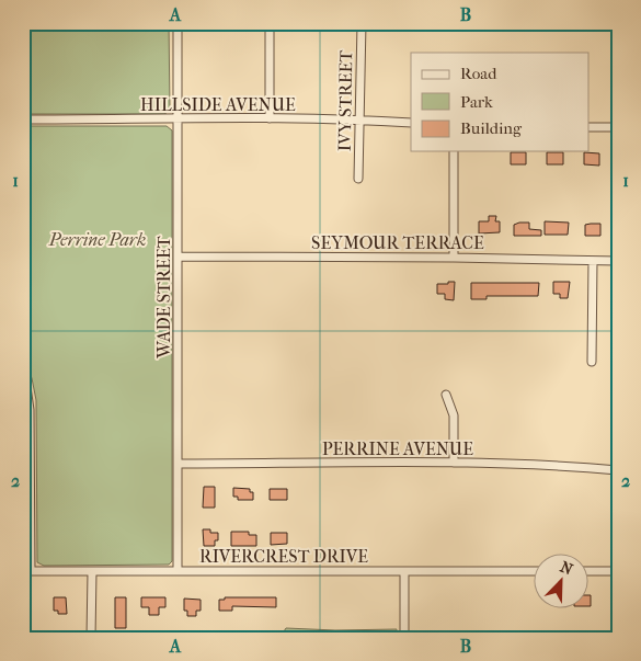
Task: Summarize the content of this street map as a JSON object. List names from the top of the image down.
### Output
{
  "streets": {
    "street": [
      "IVY STREET",
      "HILLSIDE AVENUE",
      "SEYMOUR TERRACE",
      "WADE STREET",
      "PERRINE AVENUE",
      "RIVERCREST DRIVE"
    ]
  },
  "crossings": [
    ["IVY STREET", "HILLSIDE AVENUE"],
    ["HILLSIDE AVENUE", "WADE STREET"],
    ["SEYMOUR TERRACE", "WADE STREET"],
    ["WADE STREET", "PERRINE AVENUE"],
    ["WADE STREET", "RIVERCREST DRIVE"]
  ],
  "parks": ["Perrine Park"],
  "legend": ["Road", "Park", "Building"],
  "north": "top right",
  "grid": {
    "columns": ["A", "B"],
    "rows": ["1", "2"]
  }
}
